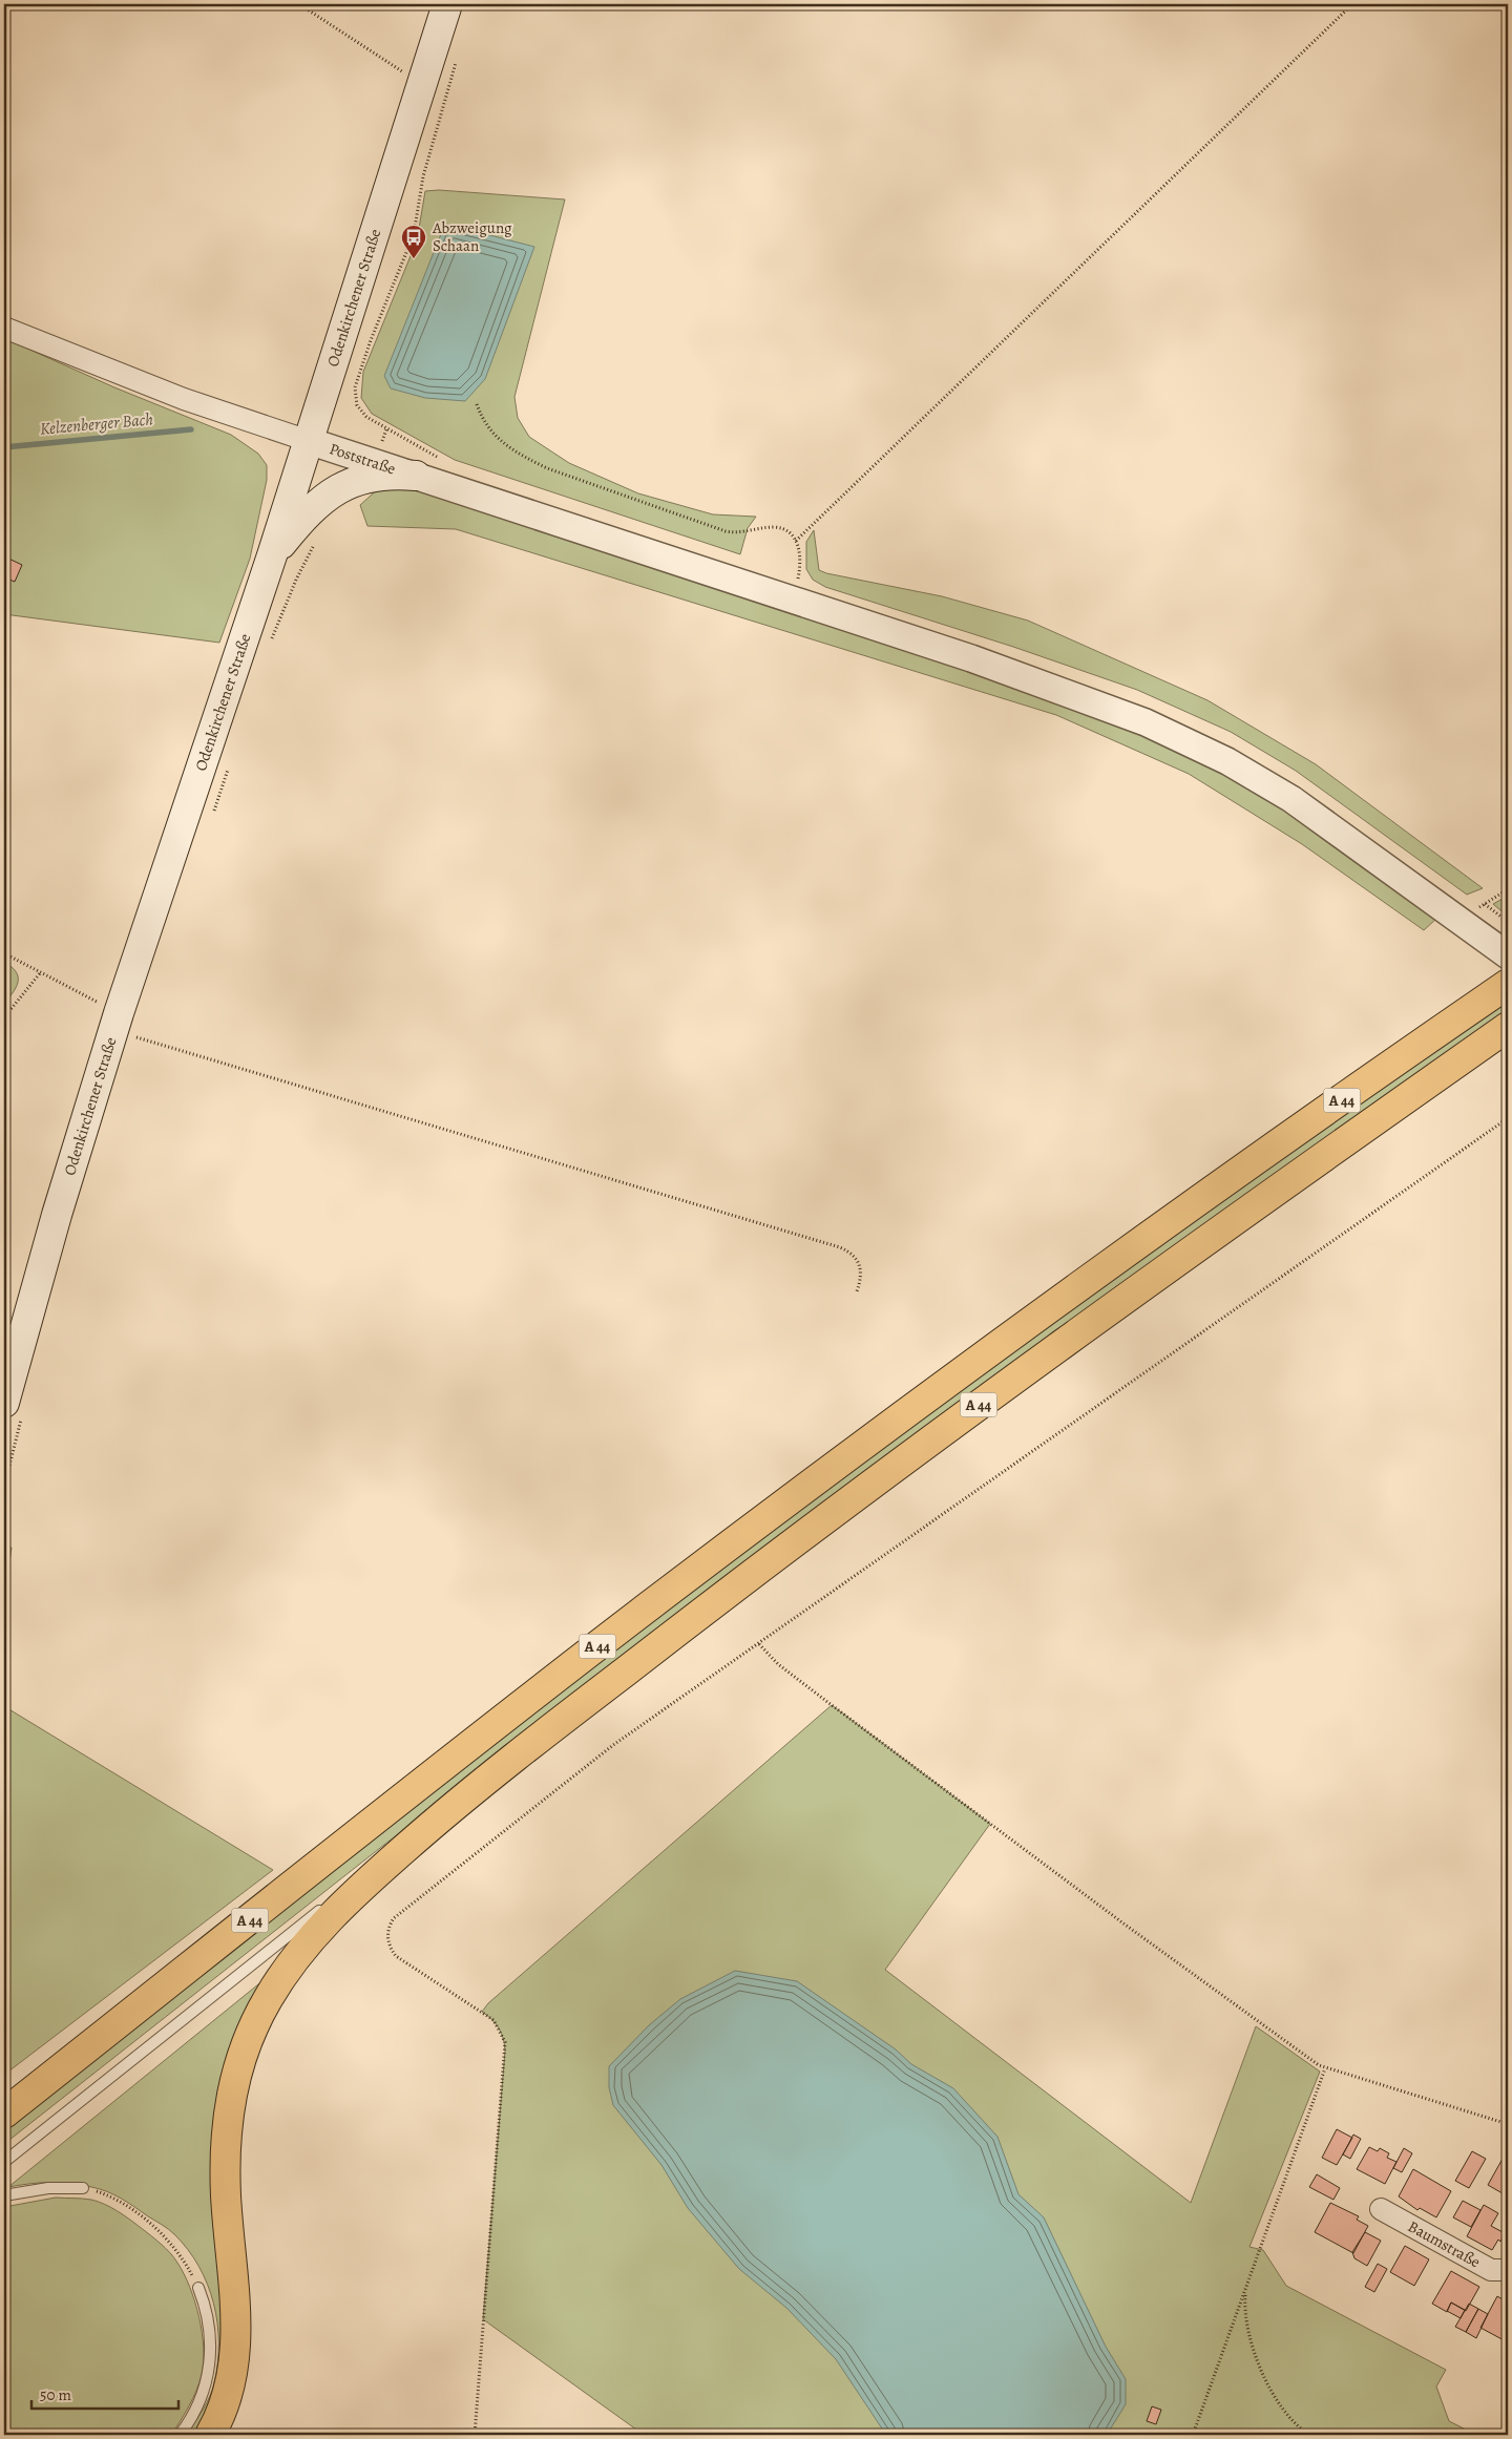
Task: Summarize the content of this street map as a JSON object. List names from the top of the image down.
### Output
{
  "streets": {
    "highway": ["A 44"],
    "main road": ["Odenkirchener Straße"],
    "street": ["Poststraße", "Baumstraße"]
  },
  "crossings": [
    ["Odenkirchener Straße", "Poststraße"]
  ],
  "water": ["Kelzenberger Bach"],
  "places": {
    "bus stop": ["Abzweigung Schaan"]
  },
  "scale_bar": "50 m"
}
